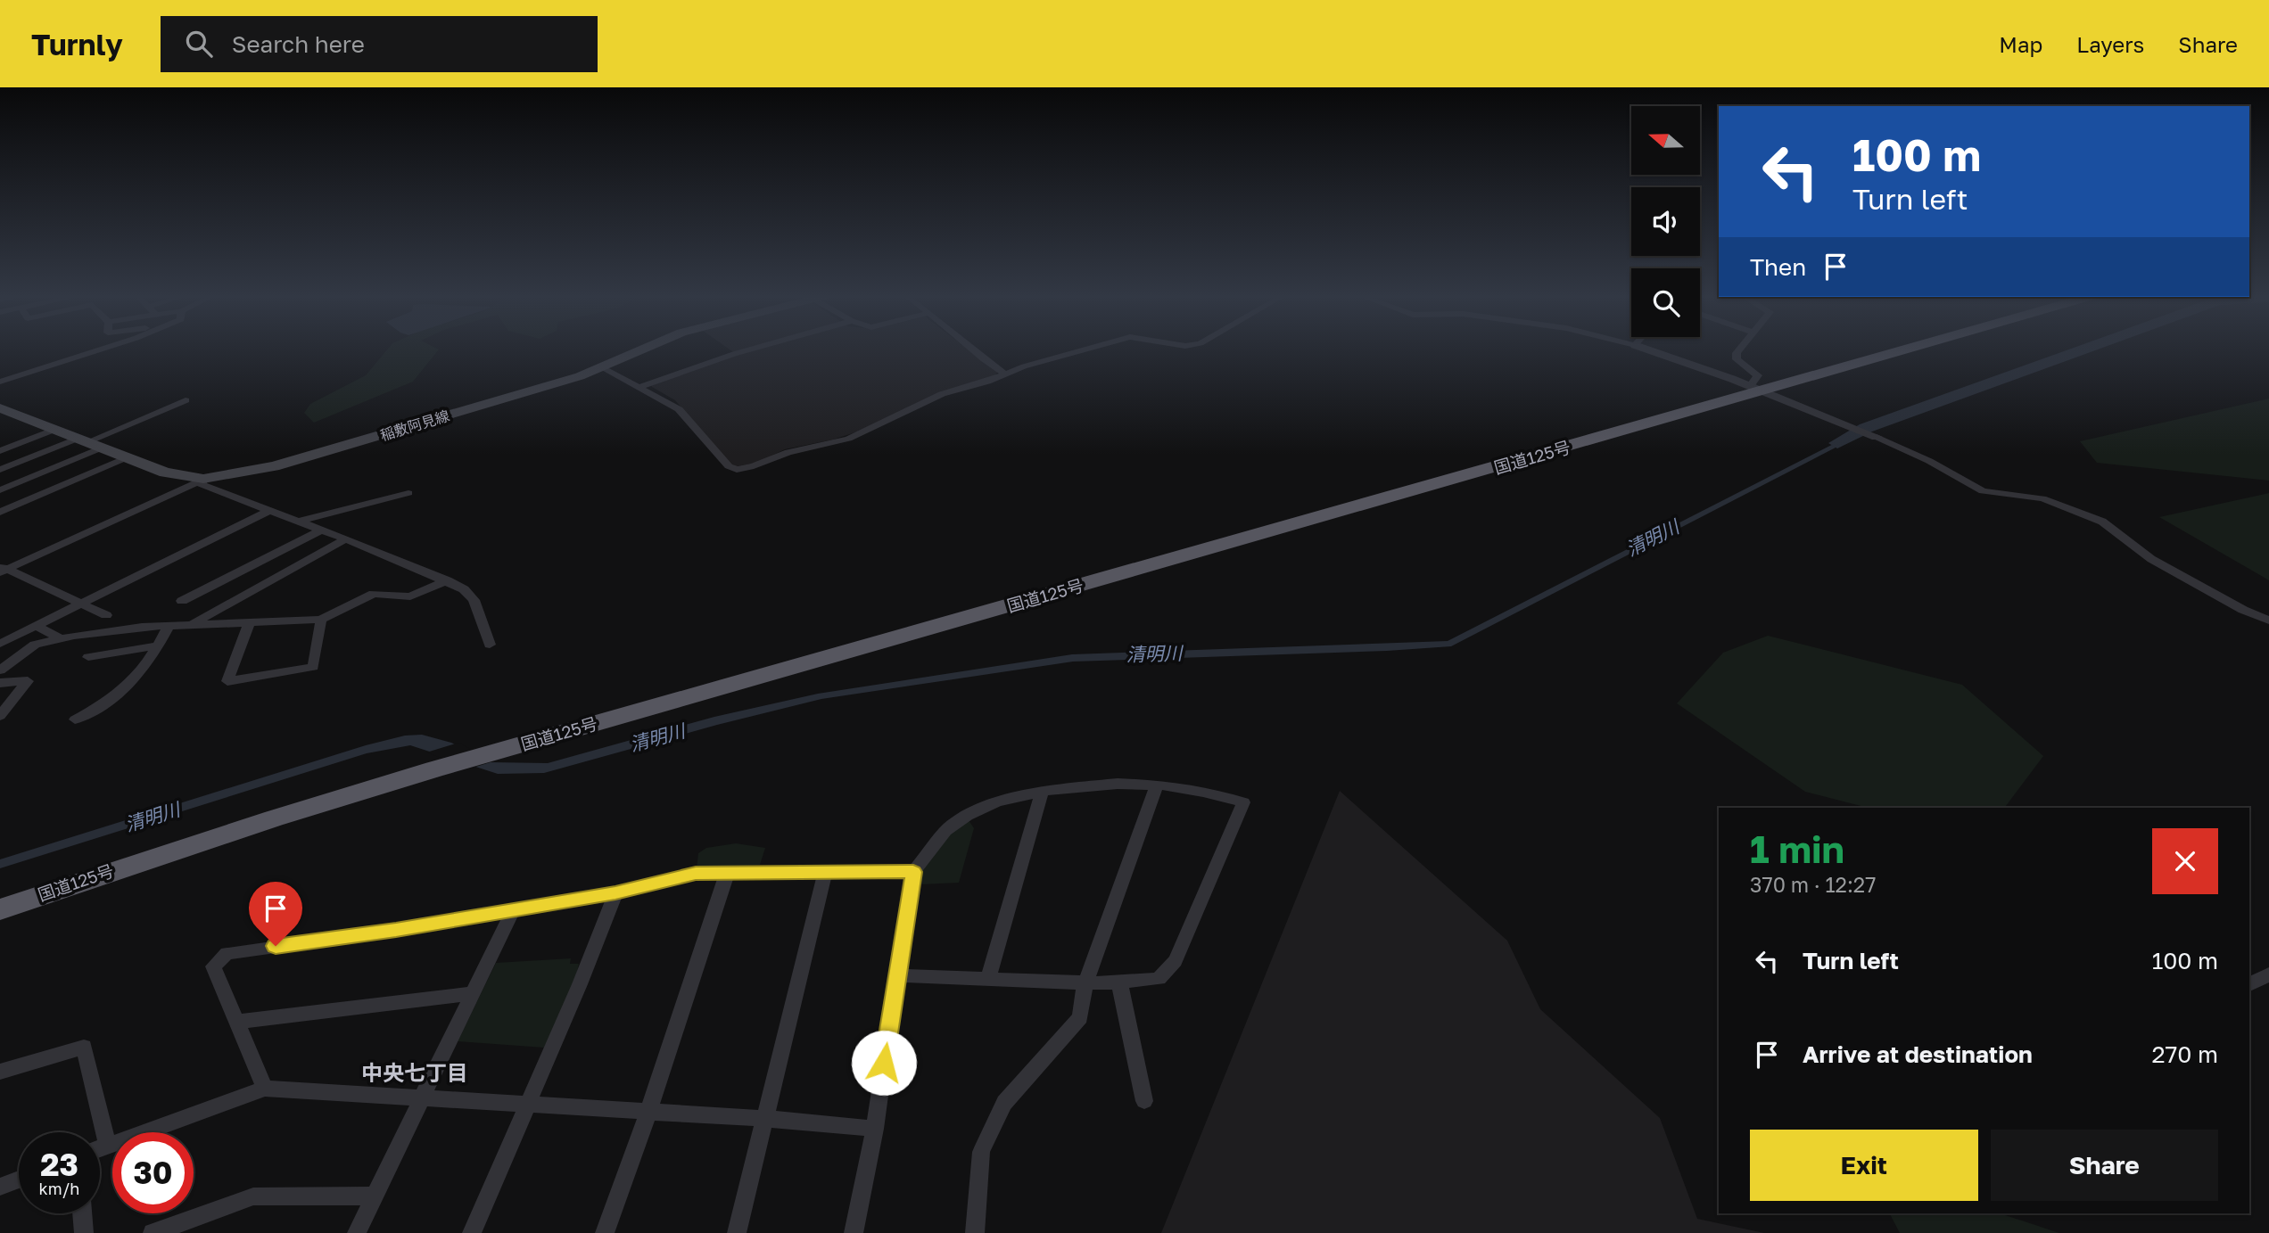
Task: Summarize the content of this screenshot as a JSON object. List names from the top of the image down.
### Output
{
  "streets": {
    "highway": ["国道125号"],
    "main road": ["稲敷阿見線"]
  },
  "districts": ["中央七丁目"],
  "water": ["清明川"],
  "north": "left",
  "page": {
    "header": "Turnly",
    "search": "Search here",
    "nav": ["Map", "Layers", "Share"],
    "turn": ["100 m", "Turn left"],
    "then": "Then",
    "heading": ["1 min", "370 m · 12:27"],
    "list": [
      {
        "name": "Turn left",
        "value": "100 m"
      },
      {
        "name": "Arrive at destination",
        "value": "270 m"
      }
    ],
    "buttons": ["Exit", "Share"],
    "speed": "23 km/h",
    "limit": "30"
  }
}
